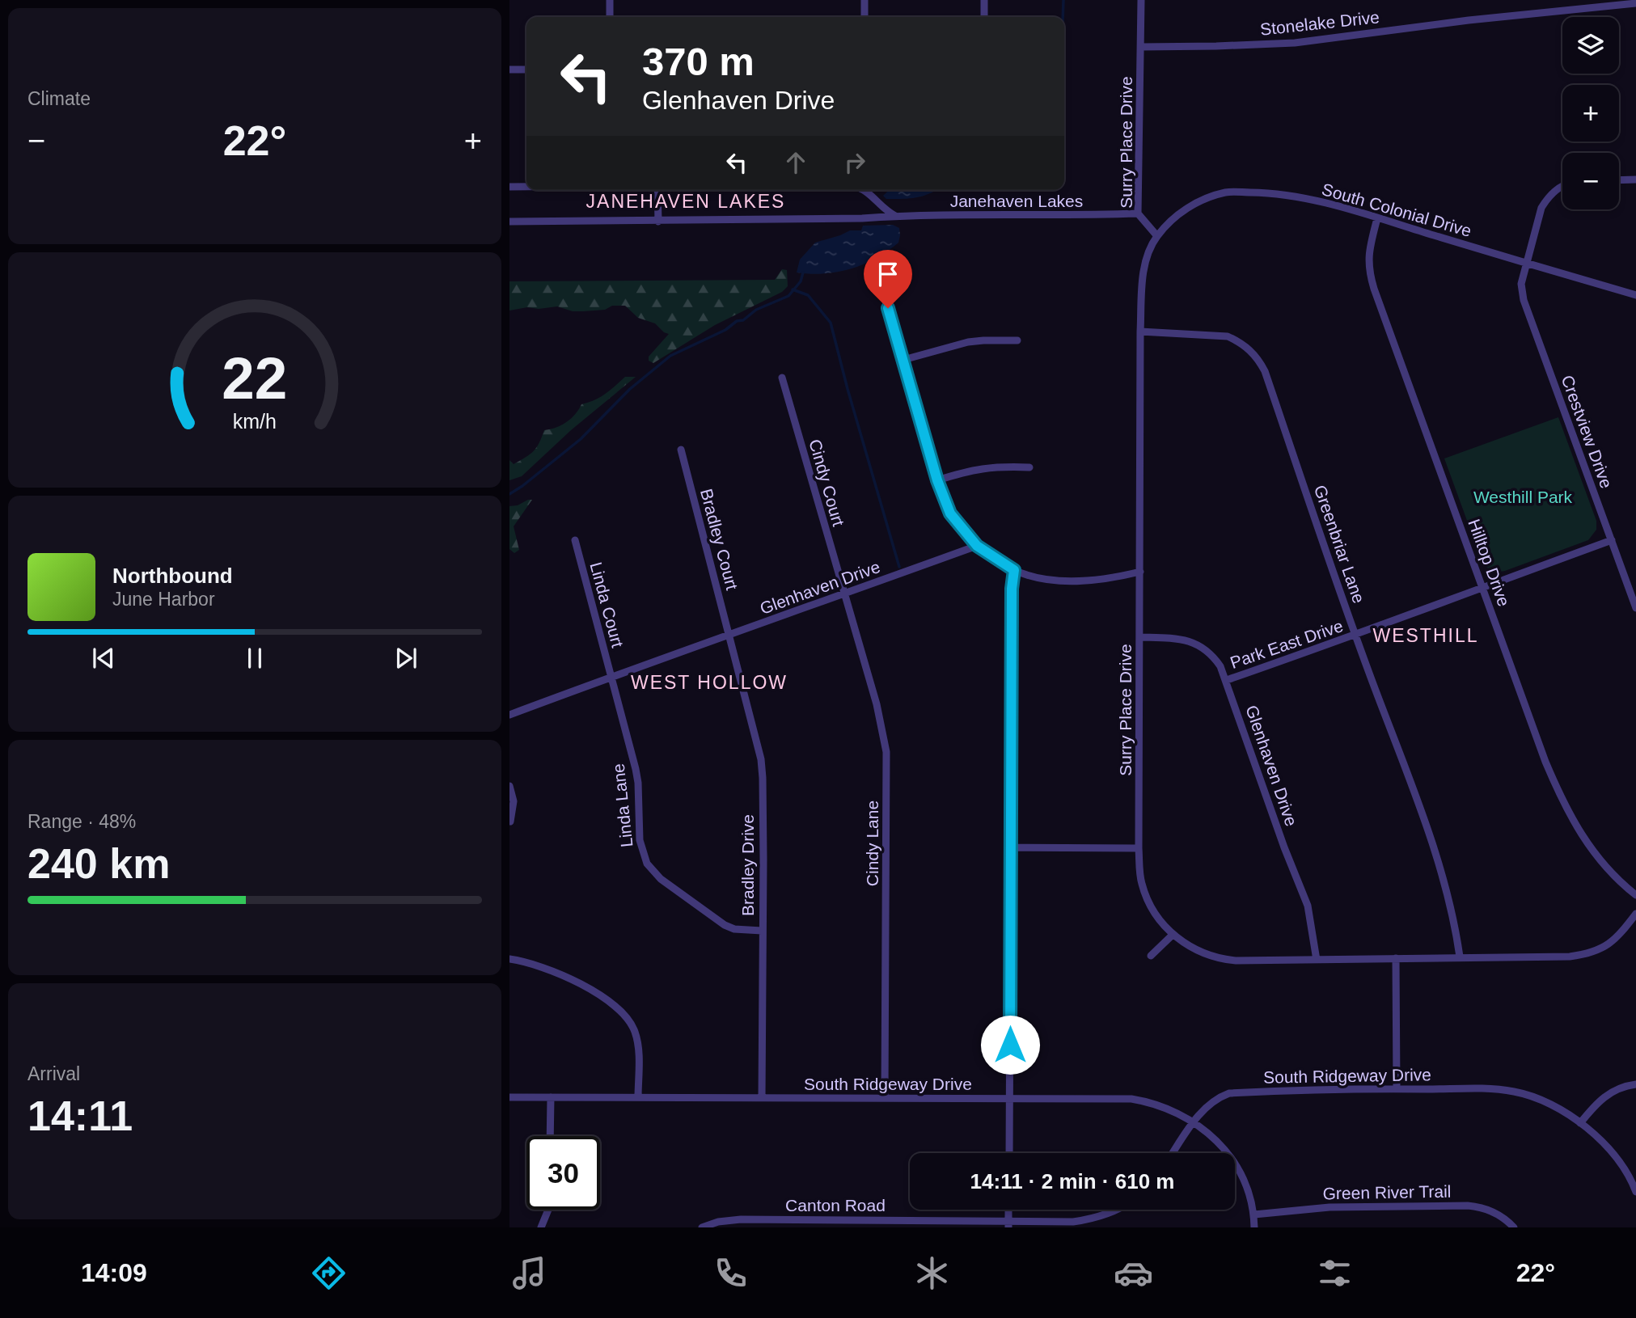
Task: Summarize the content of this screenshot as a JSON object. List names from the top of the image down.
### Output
{
  "streets": {
    "street": [
      "Stonelake Drive",
      "Surry Place Drive",
      "Janehaven Lakes",
      "South Colonial Drive",
      "Crestview Drive",
      "Cindy Court",
      "Bradley Court",
      "Greenbriar Lane",
      "Hilltop Drive",
      "Glenhaven Drive",
      "Linda Court",
      "Park East Drive",
      "Linda Lane",
      "Cindy Lane",
      "Bradley Drive",
      "South Ridgeway Drive",
      "Green River Trail",
      "Canton Road"
    ]
  },
  "crossings": [
    ["Stonelake Drive", "Surry Place Drive"],
    ["Surry Place Drive", "Janehaven Lakes"],
    ["Surry Place Drive", "South Colonial Drive"],
    ["Surry Place Drive", "Greenbriar Lane"],
    ["Surry Place Drive", "Glenhaven Drive"],
    ["South Colonial Drive", "Crestview Drive"],
    ["South Colonial Drive", "Hilltop Drive"],
    ["Crestview Drive", "Park East Drive"],
    ["Cindy Court", "Glenhaven Drive"],
    ["Cindy Court", "Cindy Lane"],
    ["Bradley Court", "Glenhaven Drive"],
    ["Bradley Court", "Bradley Drive"],
    ["Greenbriar Lane", "Park East Drive"],
    ["Hilltop Drive", "Park East Drive"],
    ["Glenhaven Drive", "Linda Court"],
    ["Glenhaven Drive", "Park East Drive"],
    ["Glenhaven Drive", "Linda Lane"],
    ["Glenhaven Drive", "Cindy Lane"],
    ["Glenhaven Drive", "Bradley Drive"],
    ["Linda Court", "Linda Lane"],
    ["Linda Lane", "Bradley Drive"],
    ["Cindy Lane", "South Ridgeway Drive"],
    ["Bradley Drive", "South Ridgeway Drive"]
  ],
  "districts": ["JANEHAVEN LAKES", "WESTHILL", "WEST HOLLOW"],
  "parks": ["Westhill Park"],
  "page": {
    "tile": [
      "Climate",
      ["Range · 48%", "240 km"],
      ["Arrival", "14:11"]
    ],
    "map_buttons": ["+", "−"],
    "turn": ["370 m", "Glenhaven Drive"],
    "heat": ["−", "22°", "+"],
    "song": ["Northbound", "June Harbor"],
    "limit": "30",
    "trip": "14:11 · 2 min · 610 m",
    "tabs": ["14:09", "22°"],
    "gauge": ["22", "km/h"]
  }
}
